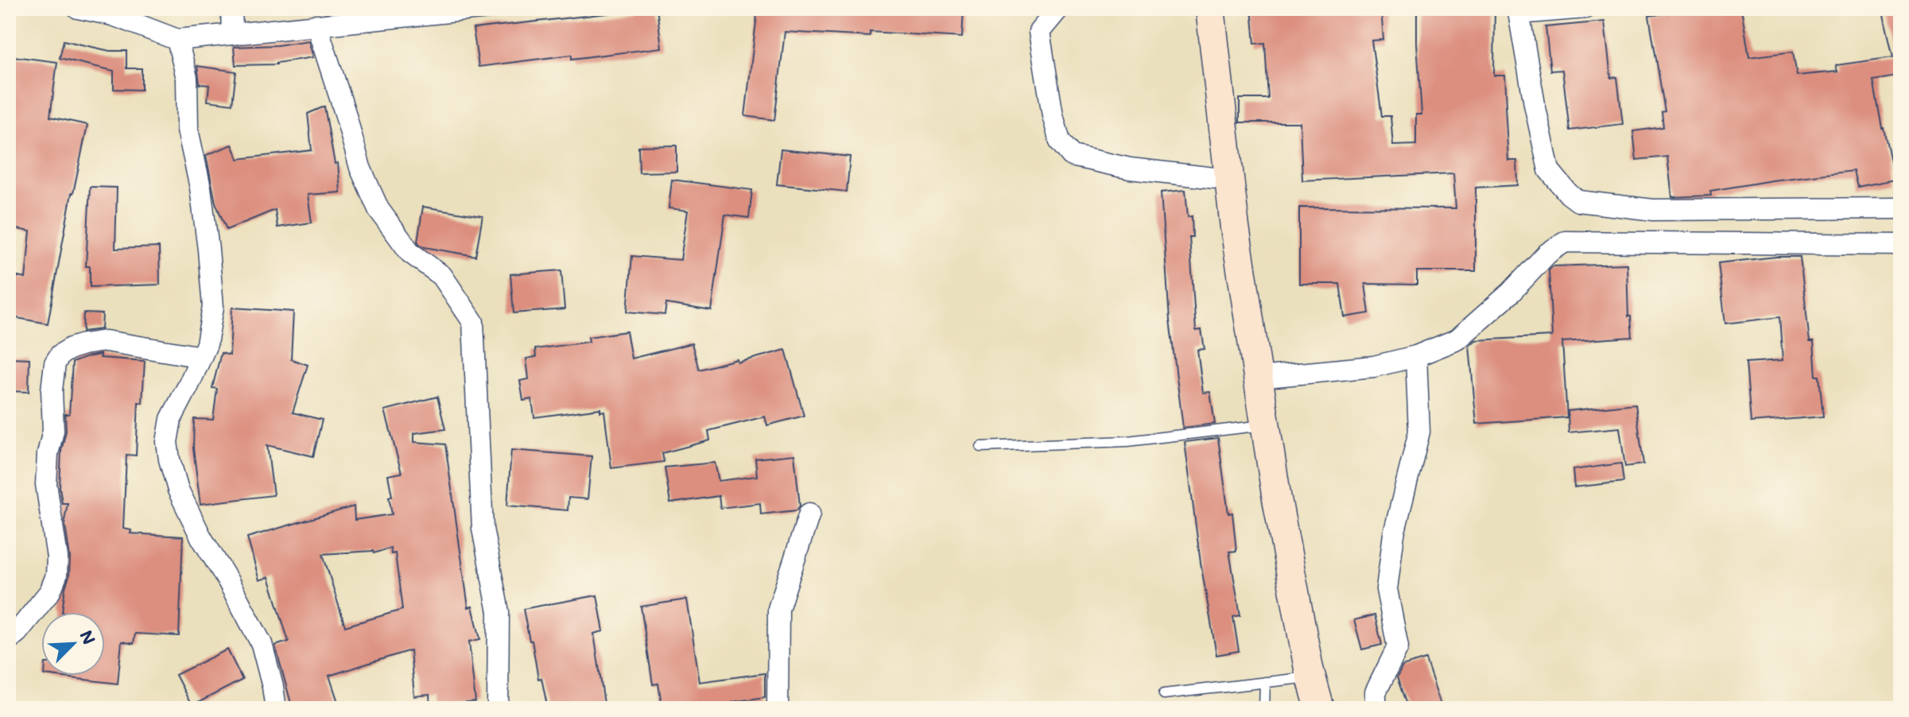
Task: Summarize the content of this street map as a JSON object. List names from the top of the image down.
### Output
{
  "north": "top right"
}
